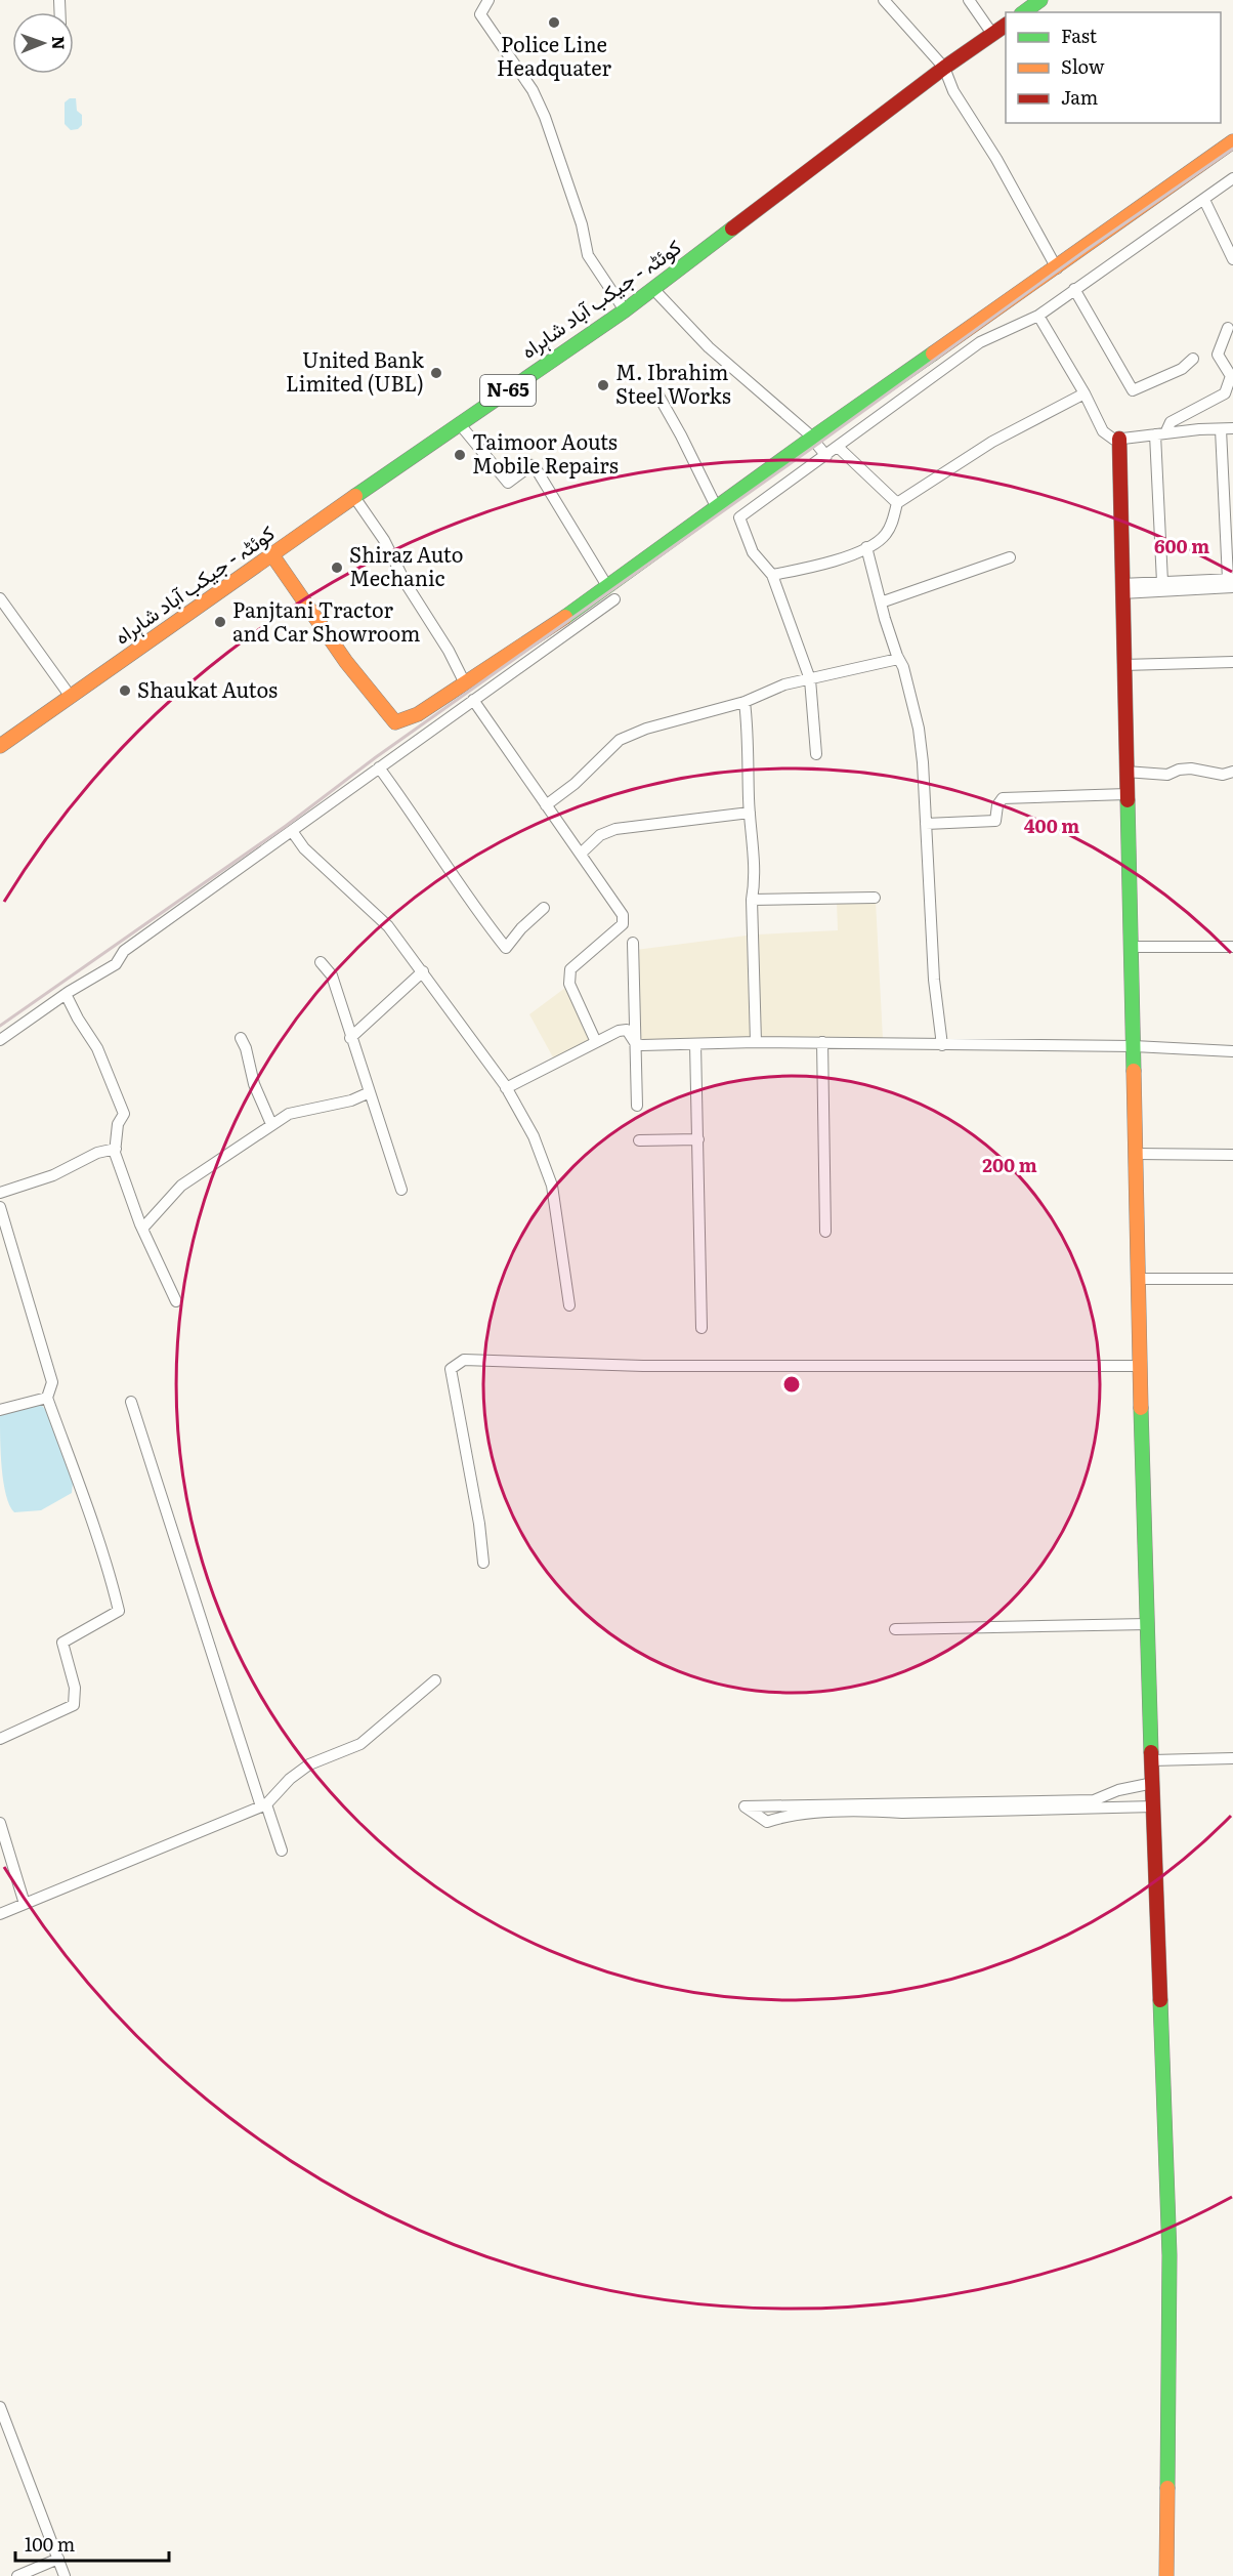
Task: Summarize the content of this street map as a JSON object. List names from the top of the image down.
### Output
{
  "streets": {
    "main road": ["کوئٹہ - جیکب آباد شاہراہ", "N-65"]
  },
  "places": [
    "Police Line Headquater",
    "United Bank Limited (UBL)",
    "M. Ibrahim Steel Works",
    "Taimoor Aouts Mobile Repairs",
    "Shiraz Auto Mechanic",
    "Panjtani Tractor and Car Showroom",
    "Shaukat Autos"
  ],
  "legend": ["Fast", "Slow", "Jam"],
  "scale_bar": "100 m",
  "north": "right",
  "rings": ["600 m", "400 m", "200 m"]
}
